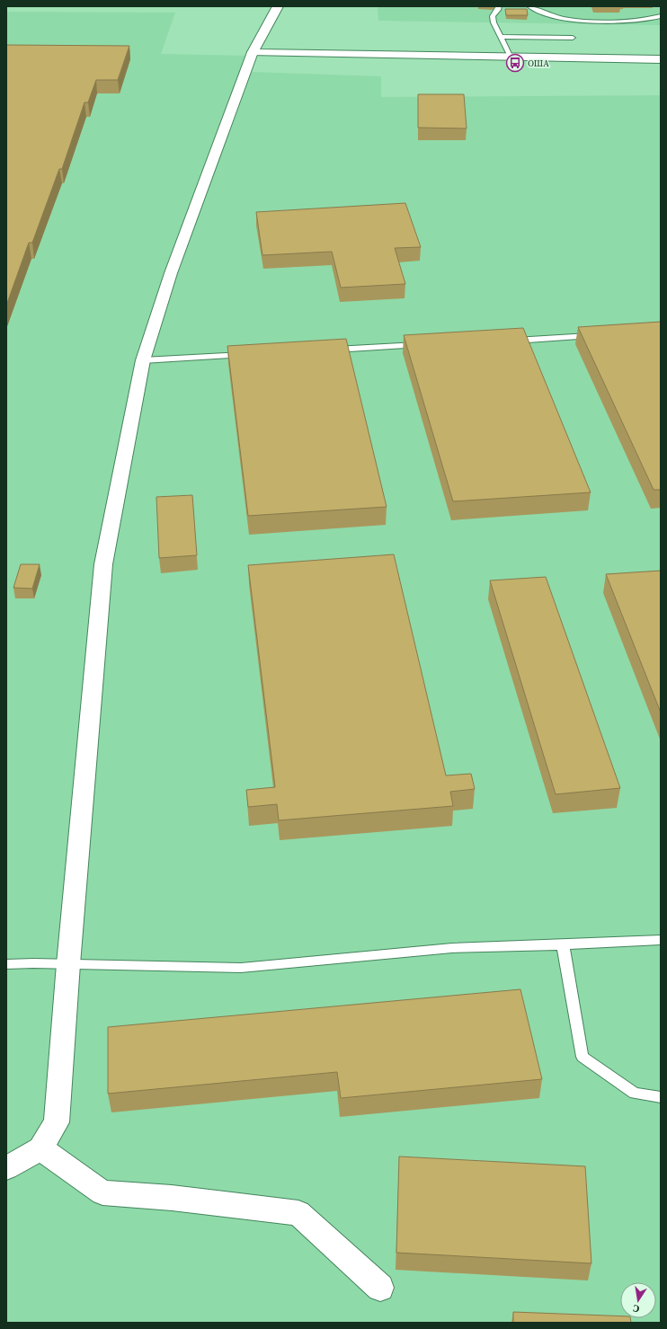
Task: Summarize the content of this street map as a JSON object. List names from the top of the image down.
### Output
{
  "places": {
    "bus stop": ["ОША"]
  },
  "north": "bottom"
}
